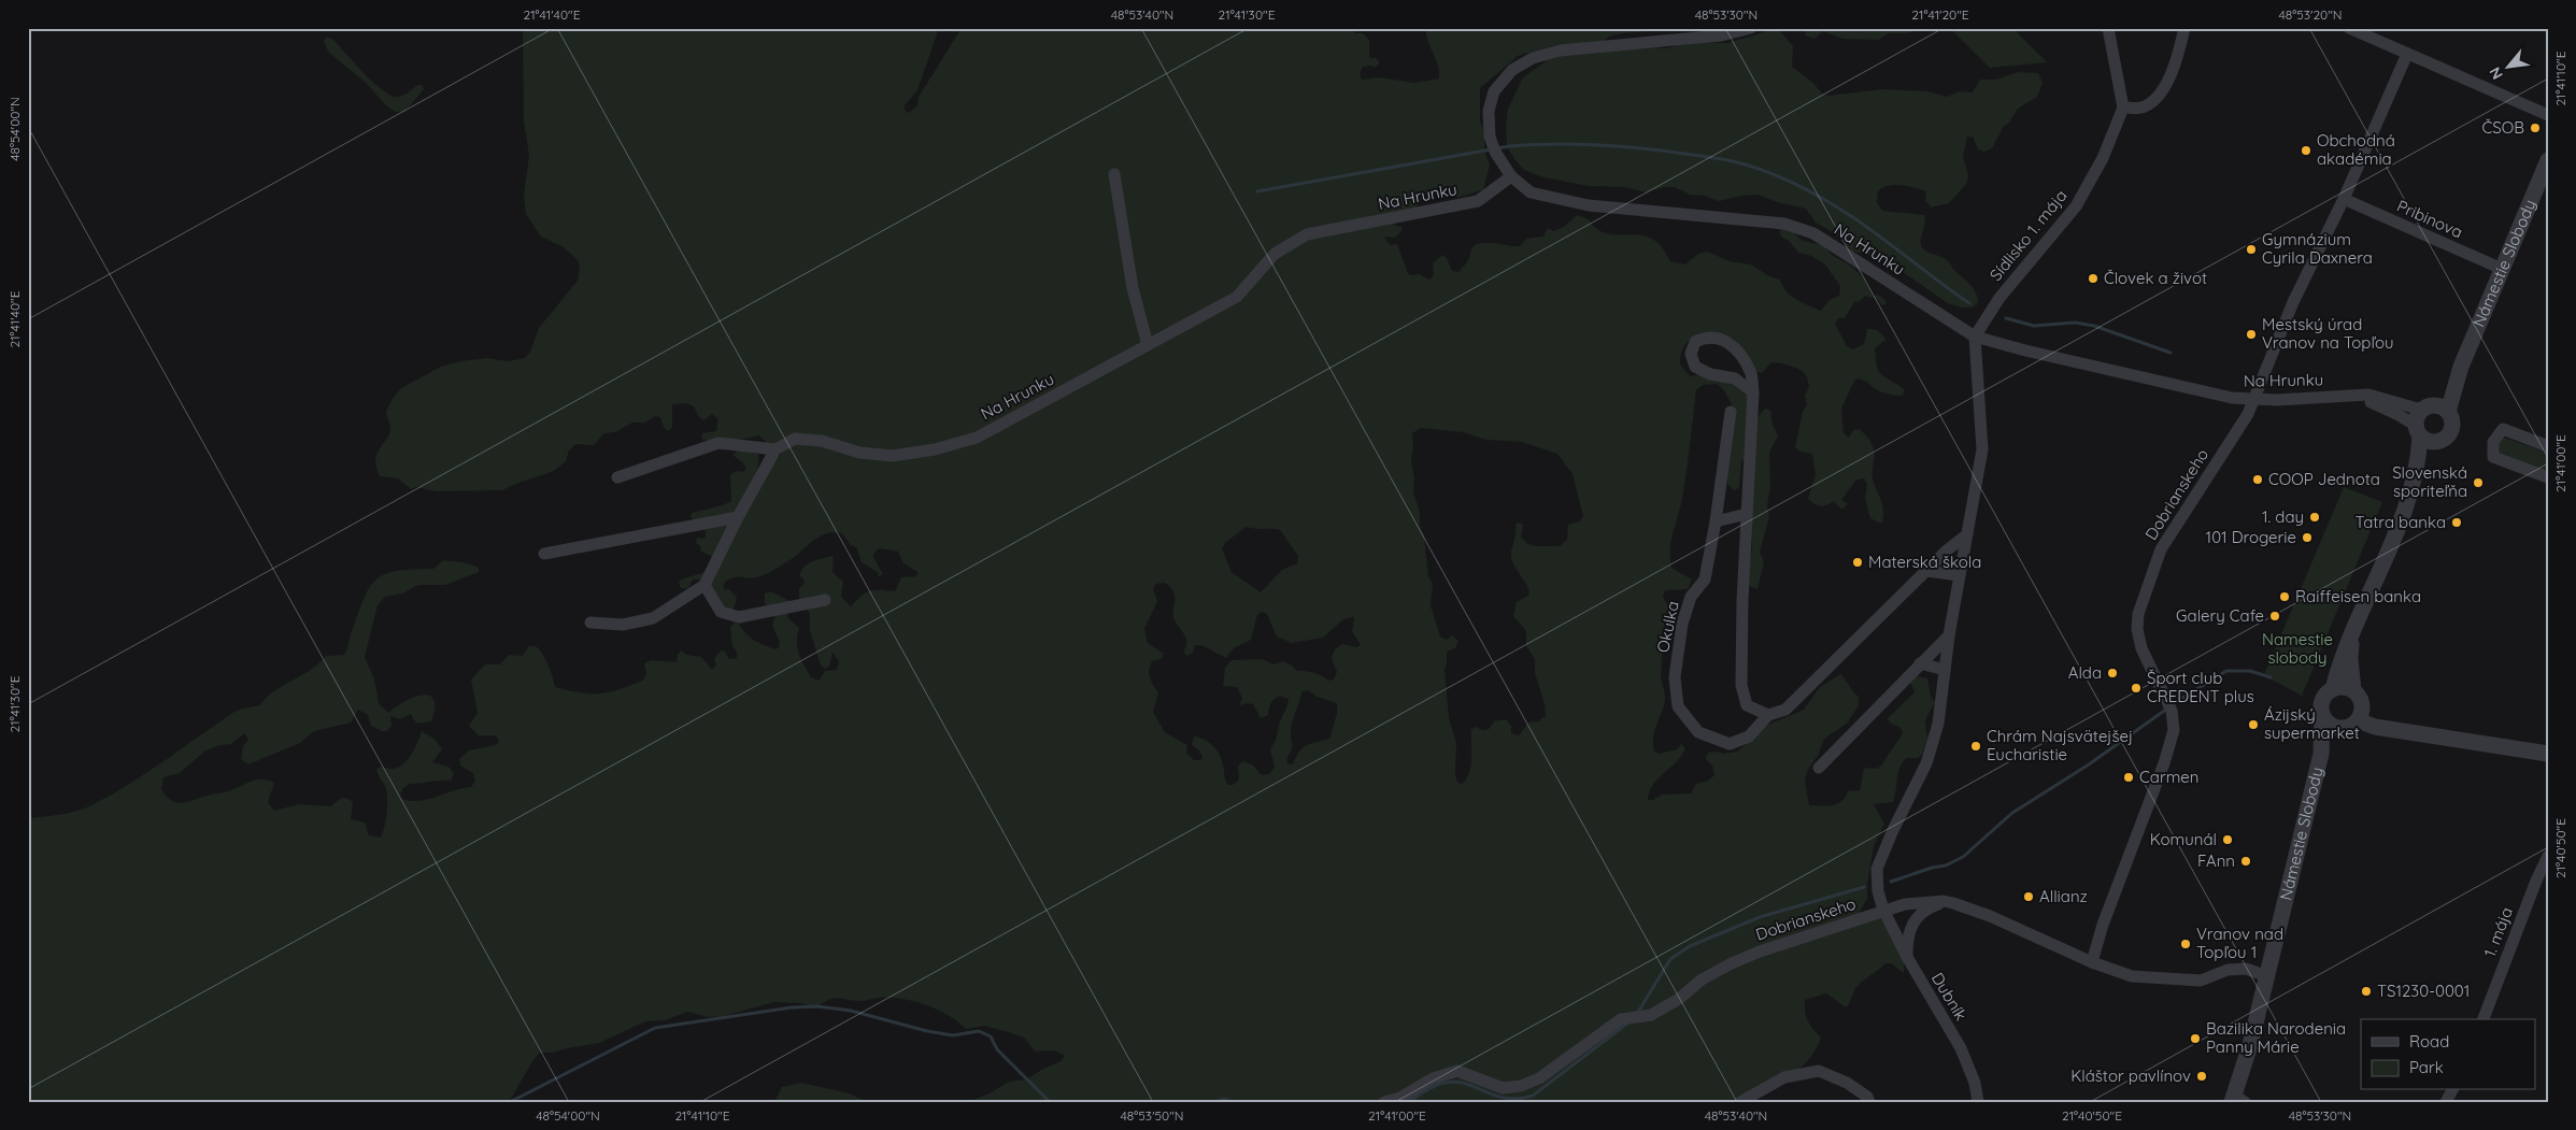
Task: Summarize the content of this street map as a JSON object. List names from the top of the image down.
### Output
{
  "streets": {
    "street": [
      "Na Hrunku",
      "Pribinova",
      "Sídlisko 1. mája",
      "Námestie Slobody",
      "Dobrianskeho",
      "Okulka",
      "1. mája",
      "Dubník"
    ]
  },
  "crossings": [
    ["Na Hrunku", "Sídlisko 1. mája"],
    ["Na Hrunku", "Námestie Slobody"],
    ["Na Hrunku", "Dobrianskeho"],
    ["Pribinova", "Námestie Slobody"],
    ["Pribinova", "Dobrianskeho"],
    ["Námestie Slobody", "Dobrianskeho"],
    ["Dobrianskeho", "Dubník"]
  ],
  "parks": ["Namestie slobody"],
  "places": [
    "ČSOB",
    "Obchodná akadémia",
    "Gymnázium Cyrila Daxnera",
    "Človek a život",
    "Mestský úrad Vranov na Topľou",
    "COOP Jednota",
    "Slovenská sporiteľňa",
    "1. day",
    "Tatra banka",
    "101 Drogerie",
    "Materská škola",
    "Raiffeisen banka",
    "Galery Cafe",
    "Alda",
    "Šport club CREDENT plus",
    "Ázijský supermarket",
    "Chrám Najsvätejšej Eucharistie",
    "Carmen",
    "Komunál",
    "FAnn",
    "Allianz",
    "Vranov nad Topľou 1",
    "TS1230-0001",
    "Bazilika Narodenia Panny Márie",
    "Kláštor pavlínov"
  ],
  "legend": ["Road", "Park"],
  "north": "bottom left",
  "coordinates": [
    "21°41'40\"E",
    "48°53'40\"N",
    "21°41'30\"E",
    "48°53'30\"N",
    "21°41'20\"E",
    "48°53'20\"N",
    "21°41'10\"E",
    "48°54'00\"N",
    "21°41'00\"E",
    "21°40'50\"E",
    "48°53'50\"N"
  ]
}
